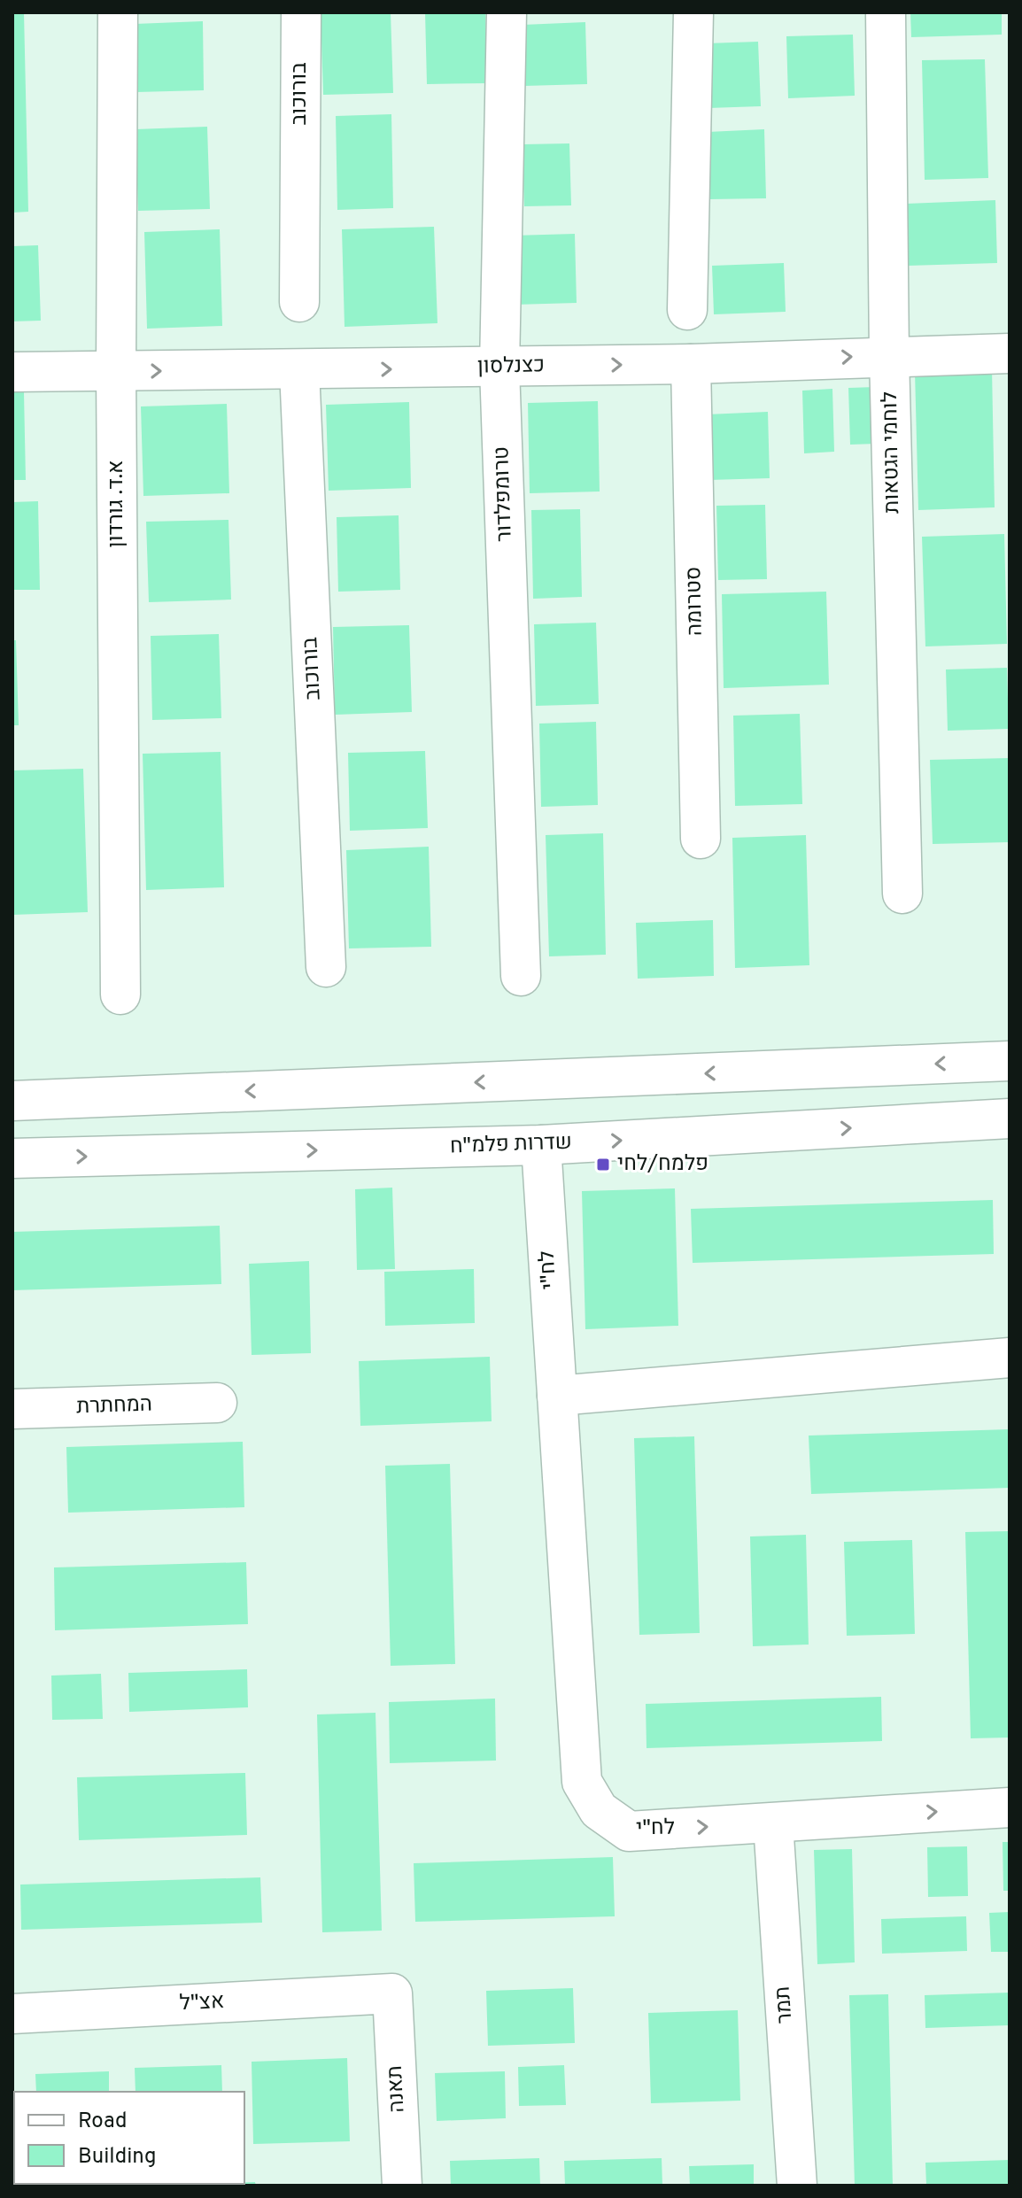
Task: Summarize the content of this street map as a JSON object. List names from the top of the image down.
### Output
{
  "streets": {
    "street": [
      "בורוכוב",
      "כצנלסון",
      "לוחמי הגטאות",
      "טרומפלדור",
      "א.ד. גורדון",
      "סטרומה",
      "שדרות פלמ\"ח",
      "לח\"י",
      "המחתרת",
      "אצ\"ל",
      "תמר",
      "תאנה"
    ]
  },
  "crossings": [
    ["בורוכוב", "כצנלסון"],
    ["כצנלסון", "לוחמי הגטאות"],
    ["כצנלסון", "טרומפלדור"],
    ["כצנלסון", "א.ד. גורדון"],
    ["כצנלסון", "סטרומה"],
    ["שדרות פלמ\"ח", "לח\"י"],
    ["לח\"י", "תמר"],
    ["אצ\"ל", "תאנה"]
  ],
  "one_way": ["כצנלסון"],
  "places": {
    "transit": ["פלמח/לחי"]
  },
  "legend": ["Road", "Building"]
}
